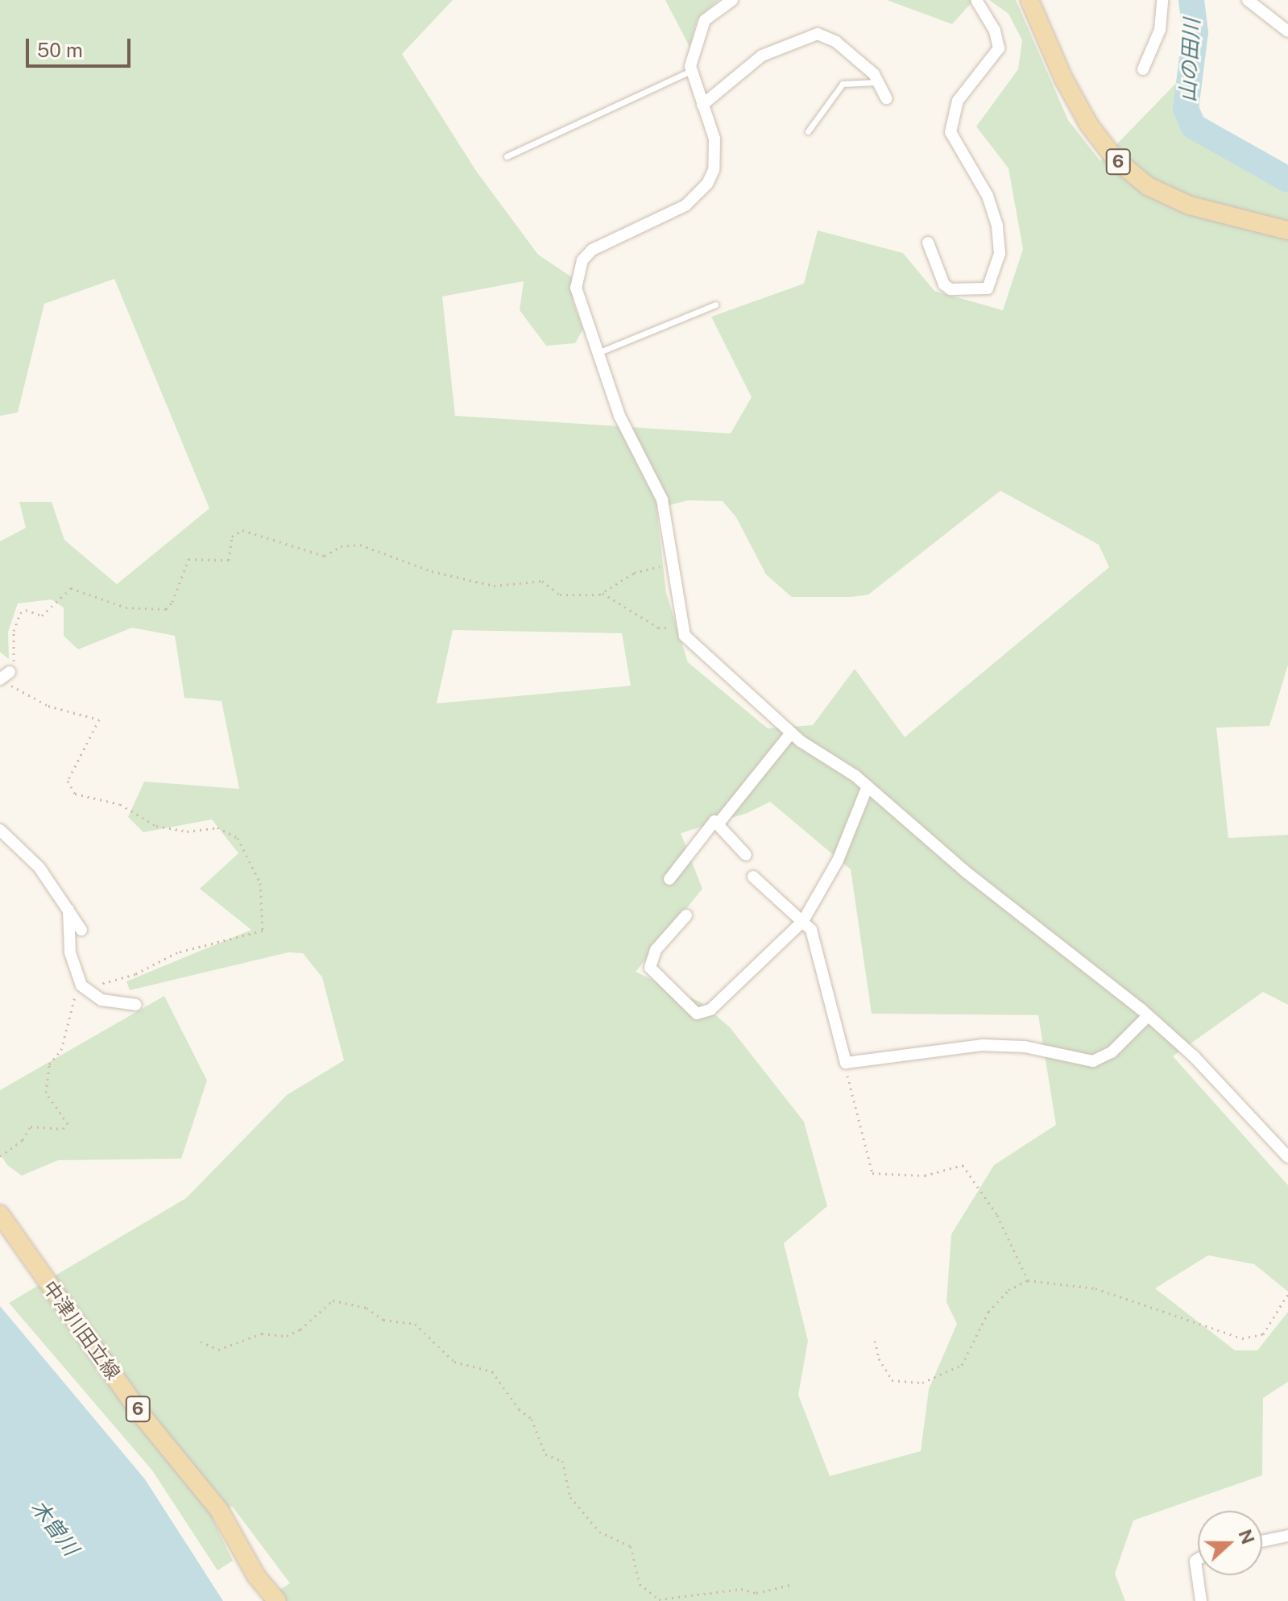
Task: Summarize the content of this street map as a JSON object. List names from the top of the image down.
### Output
{
  "streets": {
    "main road": ["6", "中津川田立線"]
  },
  "water": ["山の田川", "木曽川"],
  "scale_bar": "50 m",
  "north": "right"
}
